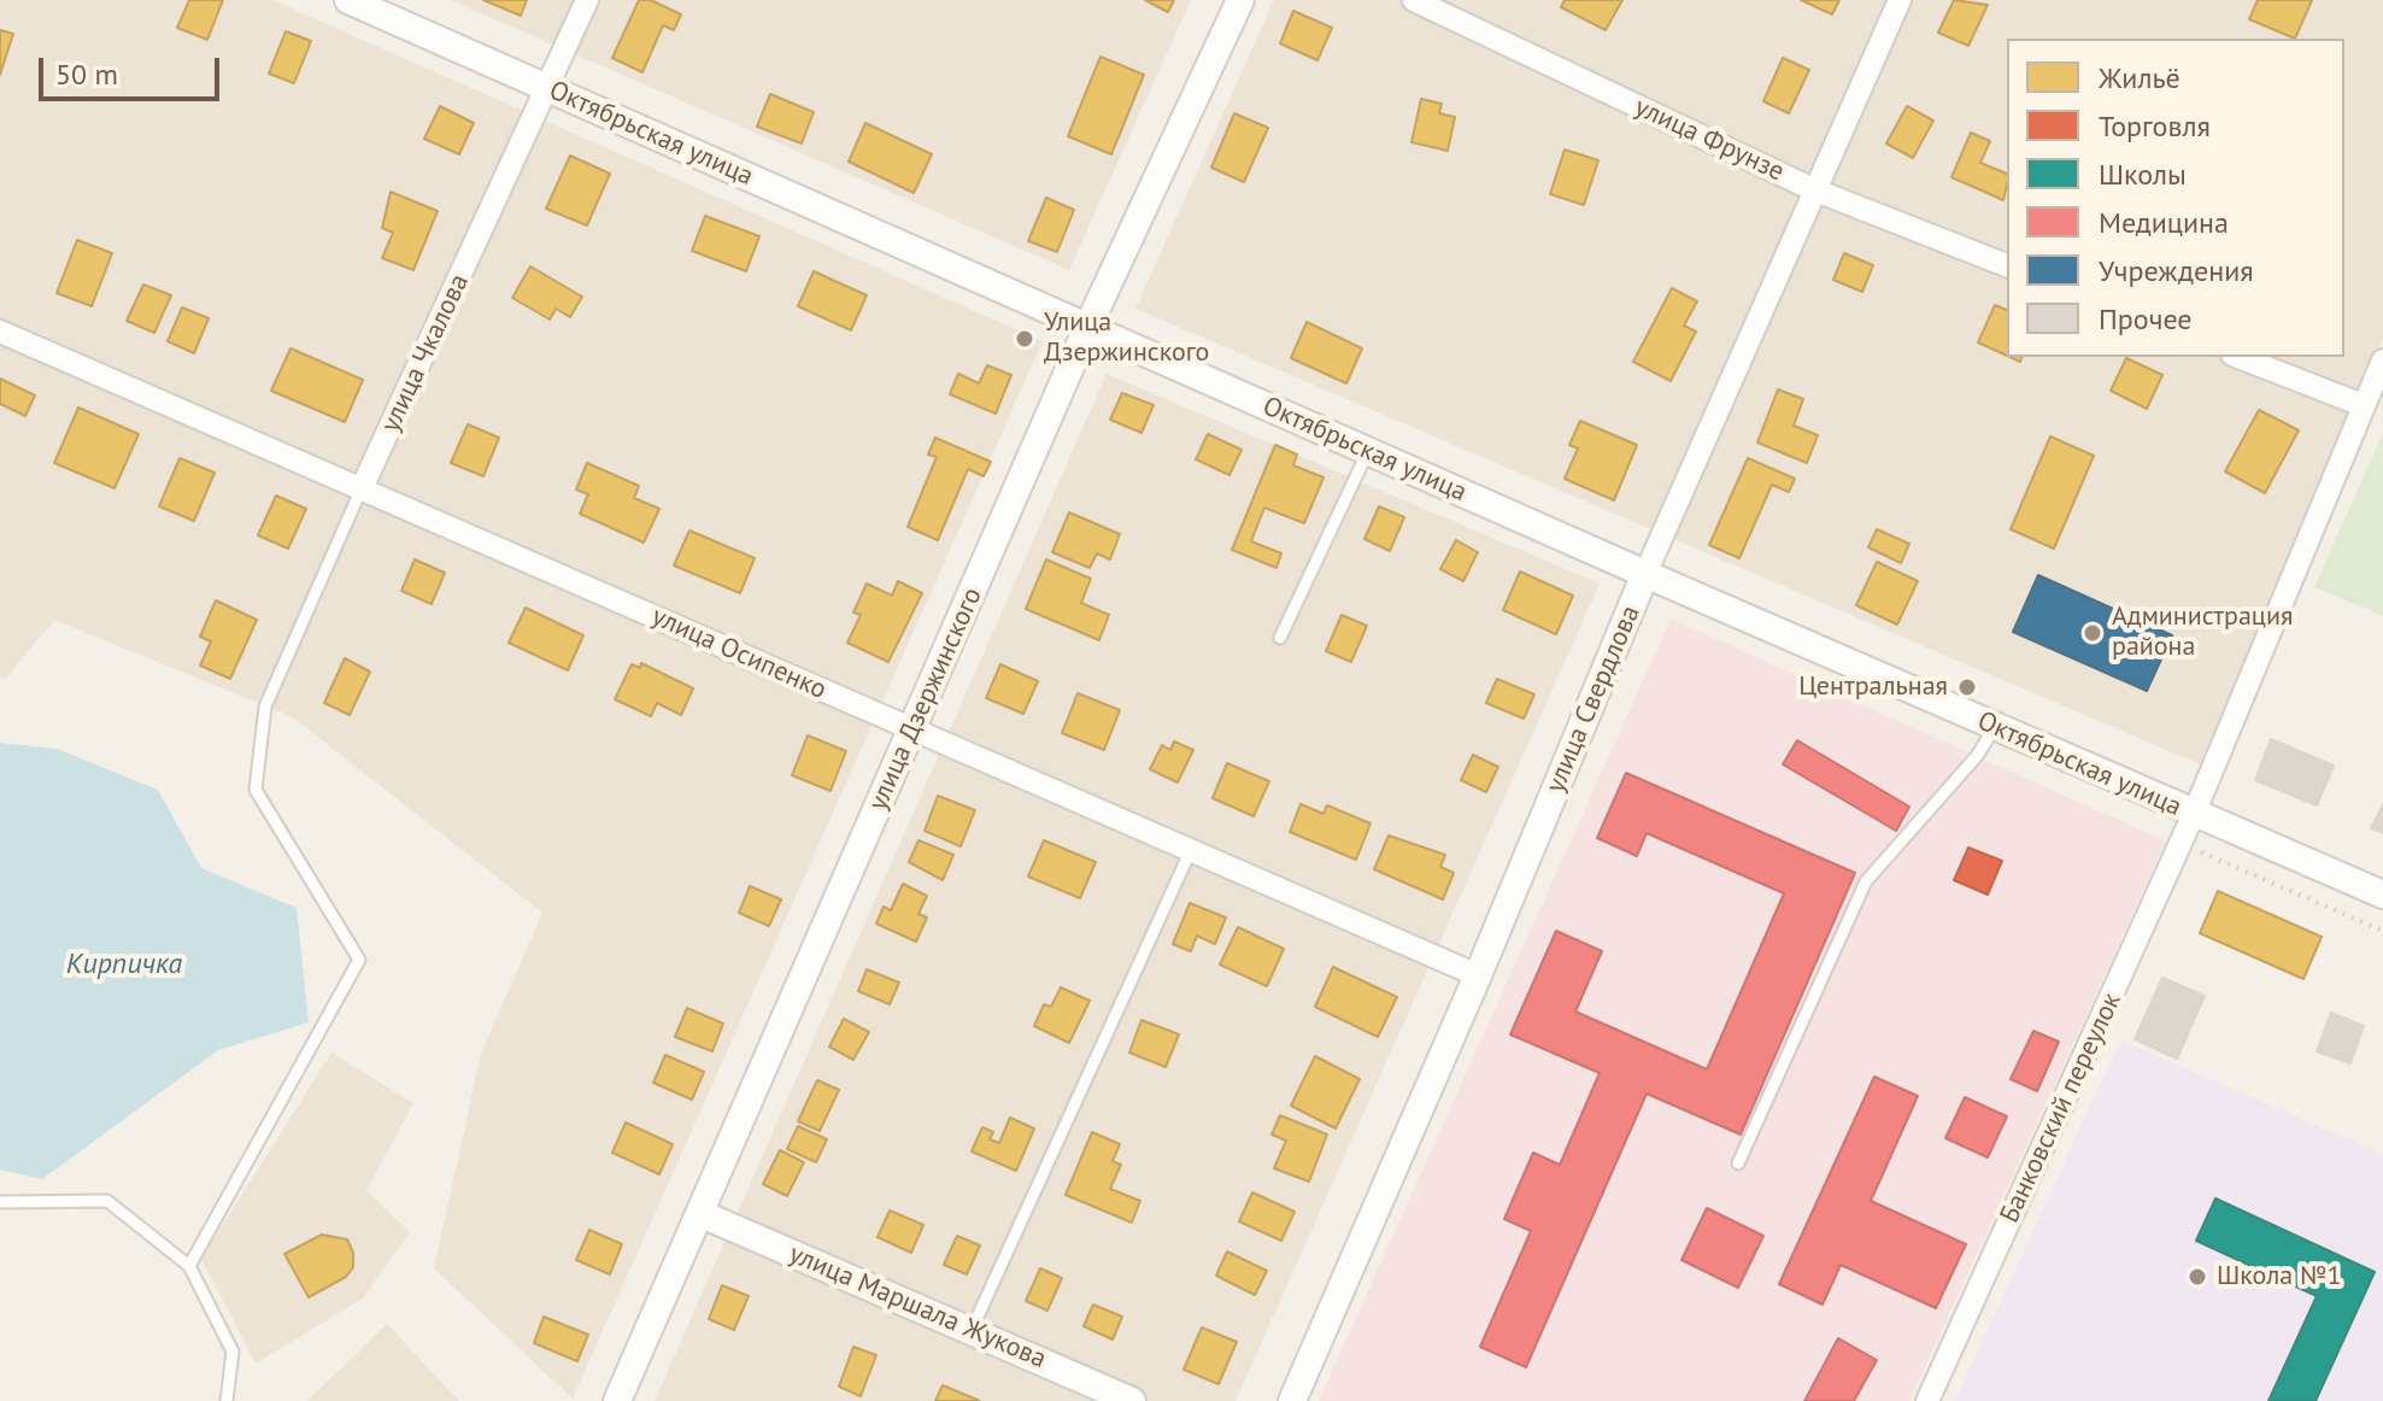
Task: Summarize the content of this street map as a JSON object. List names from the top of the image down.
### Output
{
  "streets": {
    "street": [
      "Октябрьская улица",
      "улица Фрунзе",
      "улица Чкалова",
      "улица Осипенко",
      "улица Дзержинского",
      "улица Свердлова",
      "Банковский переулок",
      "улица Маршала Жукова"
    ]
  },
  "crossings": [
    ["Октябрьская улица", "улица Чкалова"],
    ["Октябрьская улица", "улица Дзержинского"],
    ["Октябрьская улица", "улица Свердлова"],
    ["Октябрьская улица", "Банковский переулок"],
    ["улица Фрунзе", "улица Свердлова"],
    ["улица Чкалова", "улица Осипенко"],
    ["улица Осипенко", "улица Дзержинского"],
    ["улица Осипенко", "улица Свердлова"],
    ["улица Дзержинского", "улица Маршала Жукова"]
  ],
  "water": ["Кирпичка"],
  "places": [
    "Улица Дзержинского",
    "Администрация района",
    "Центральная",
    "Школа №1"
  ],
  "legend": [
    "Жильё",
    "Торговля",
    "Школы",
    "Медицина",
    "Учреждения",
    "Прочее"
  ],
  "scale_bar": "50 m"
}
